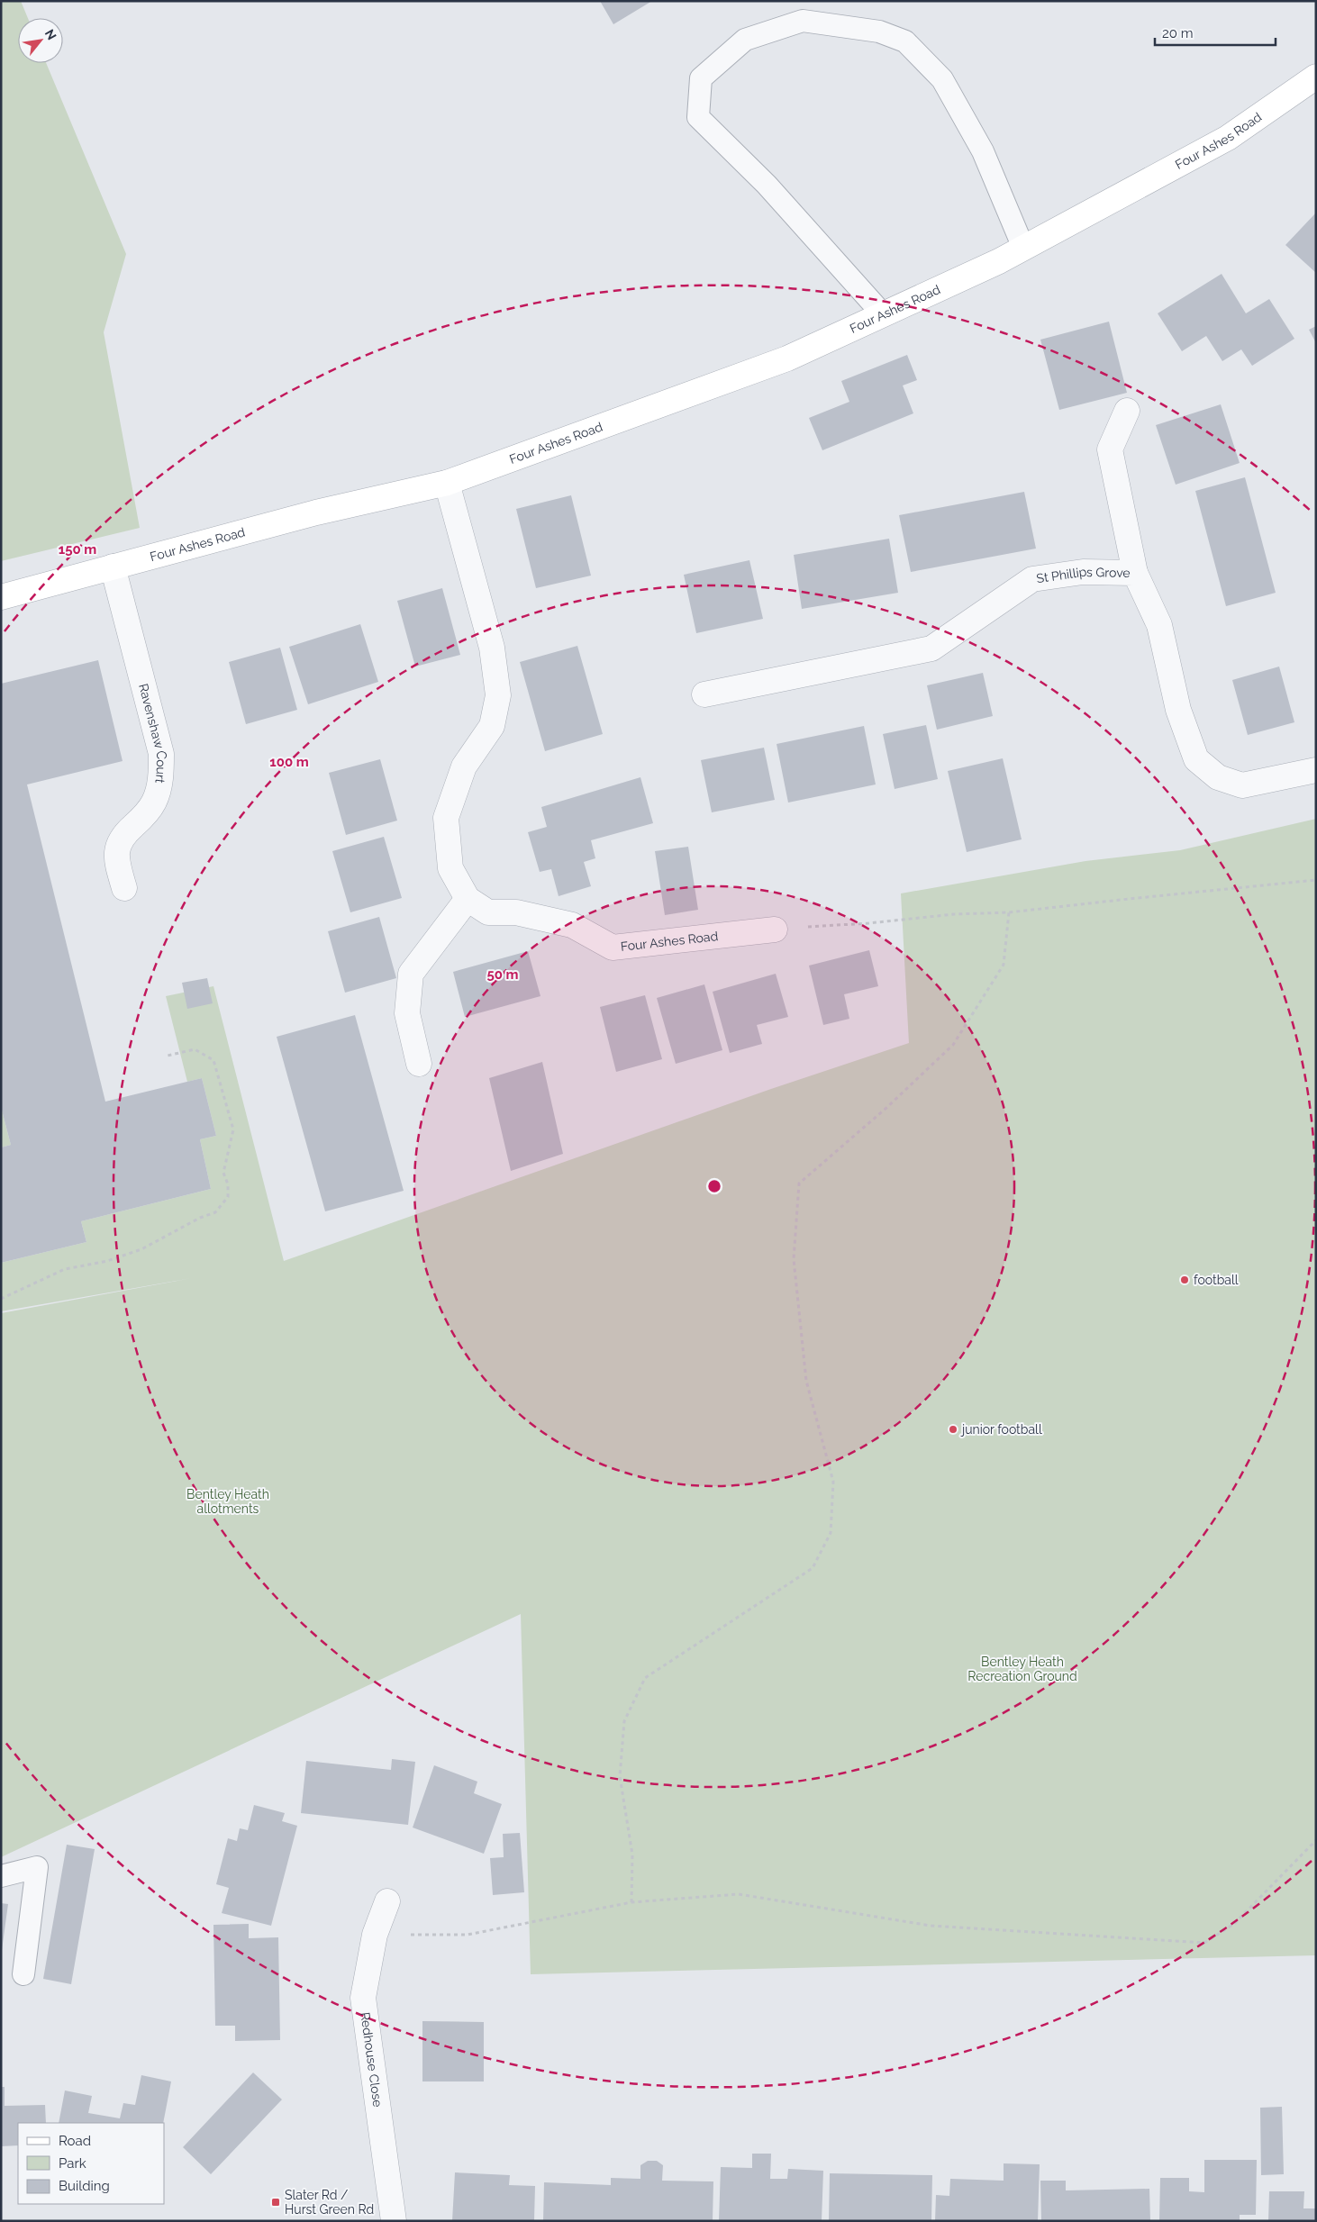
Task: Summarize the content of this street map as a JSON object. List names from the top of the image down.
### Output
{
  "streets": {
    "street": [
      "Four Ashes Road",
      "St Phillips Grove",
      "Ravenshaw Court",
      "Redhouse Close"
    ]
  },
  "crossings": [
    ["Four Ashes Road", "Ravenshaw Court"]
  ],
  "parks": ["Bentley Heath allotments", "Bentley Heath Recreation Ground"],
  "places": {
    "other": ["football", "junior football"],
    "transit": ["Slater Rd / Hurst Green Rd"]
  },
  "legend": ["Road", "Park", "Building"],
  "scale_bar": "20 m",
  "north": "top right",
  "rings": ["150 m", "100 m", "50 m"]
}
